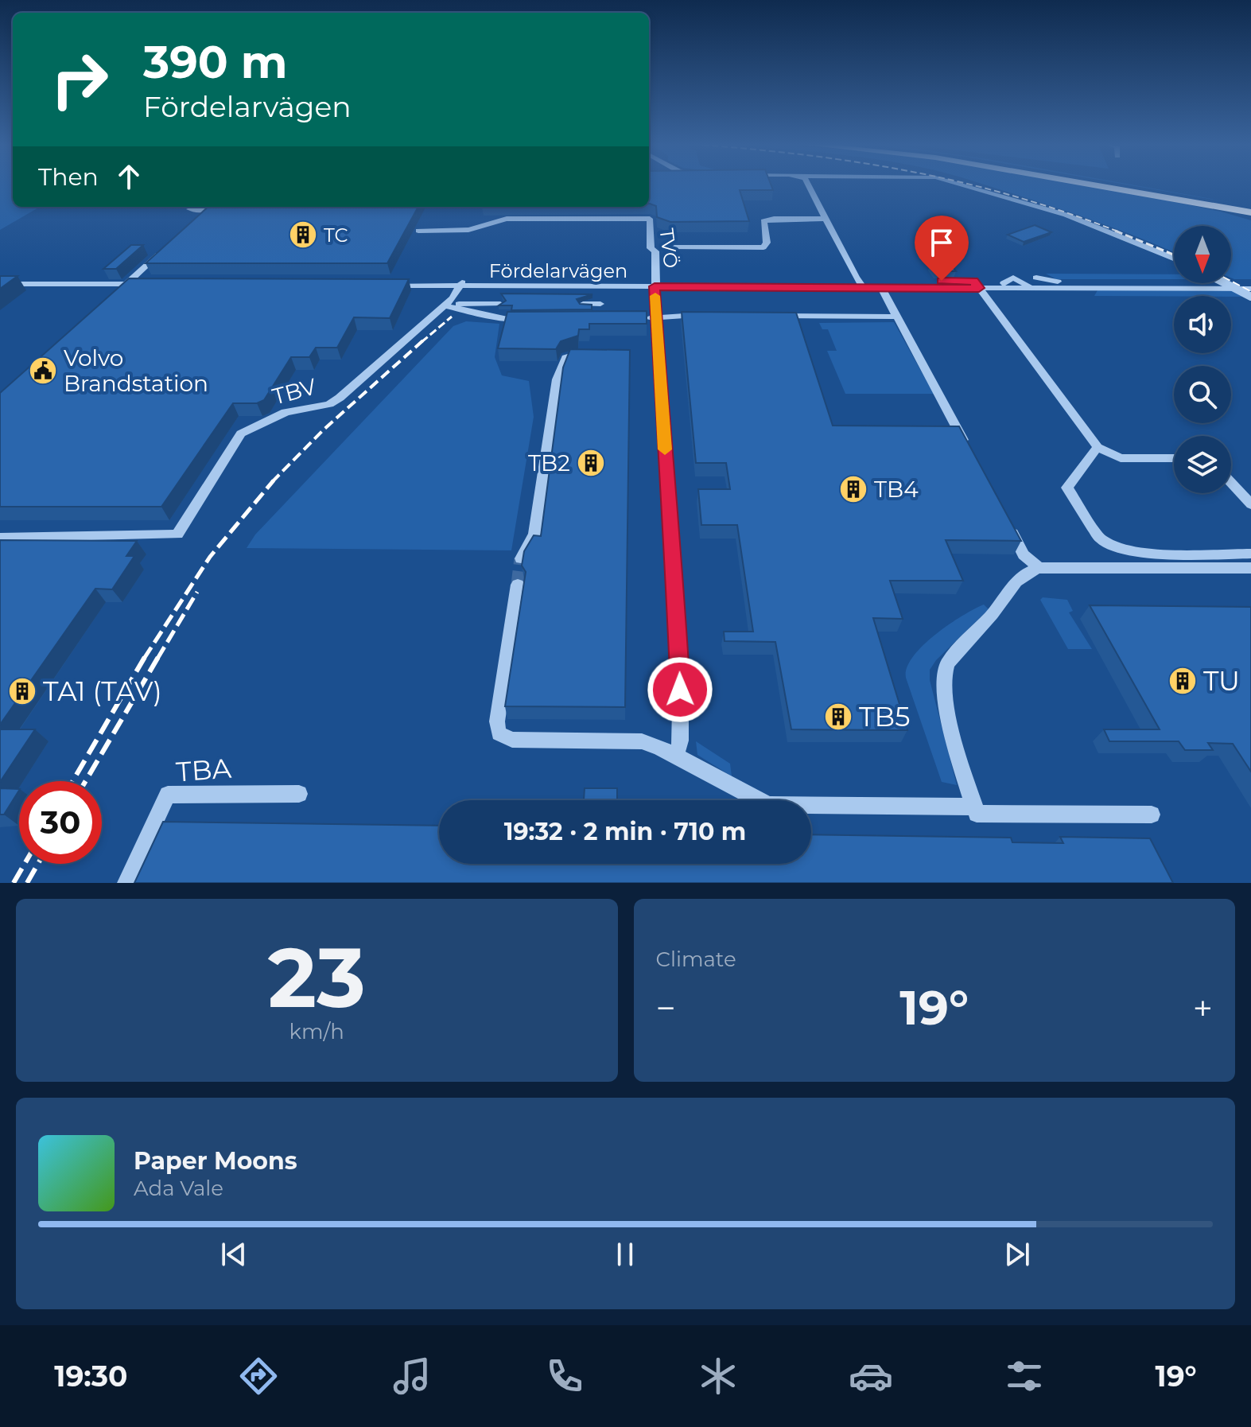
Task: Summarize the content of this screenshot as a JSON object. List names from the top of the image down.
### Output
{
  "streets": {
    "street": [
      "TVÖ",
      "Fördelarvägen",
      "TBV",
      "TBA"
    ]
  },
  "crossings": [
    ["TVÖ", "Fördelarvägen"],
    ["Fördelarvägen", "TBV"]
  ],
  "places": {
    "building": [
      "TC",
      "TB2",
      "TB4",
      "TU",
      "TA1 (TAV)",
      "TB5"
    ],
    "public building": ["Volvo Brandstation"]
  },
  "north": "bottom",
  "page": {
    "turn": ["390 m", "Fördelarvägen"],
    "then": "Then",
    "limit": "30",
    "trip": "19:32 · 2 min · 710 m",
    "tile": [
      ["23", "km/h"],
      "Climate"
    ],
    "heat": ["−", "19°", "+"],
    "song": ["Paper Moons", "Ada Vale"],
    "tabs": ["19:30", "19°"]
  }
}
